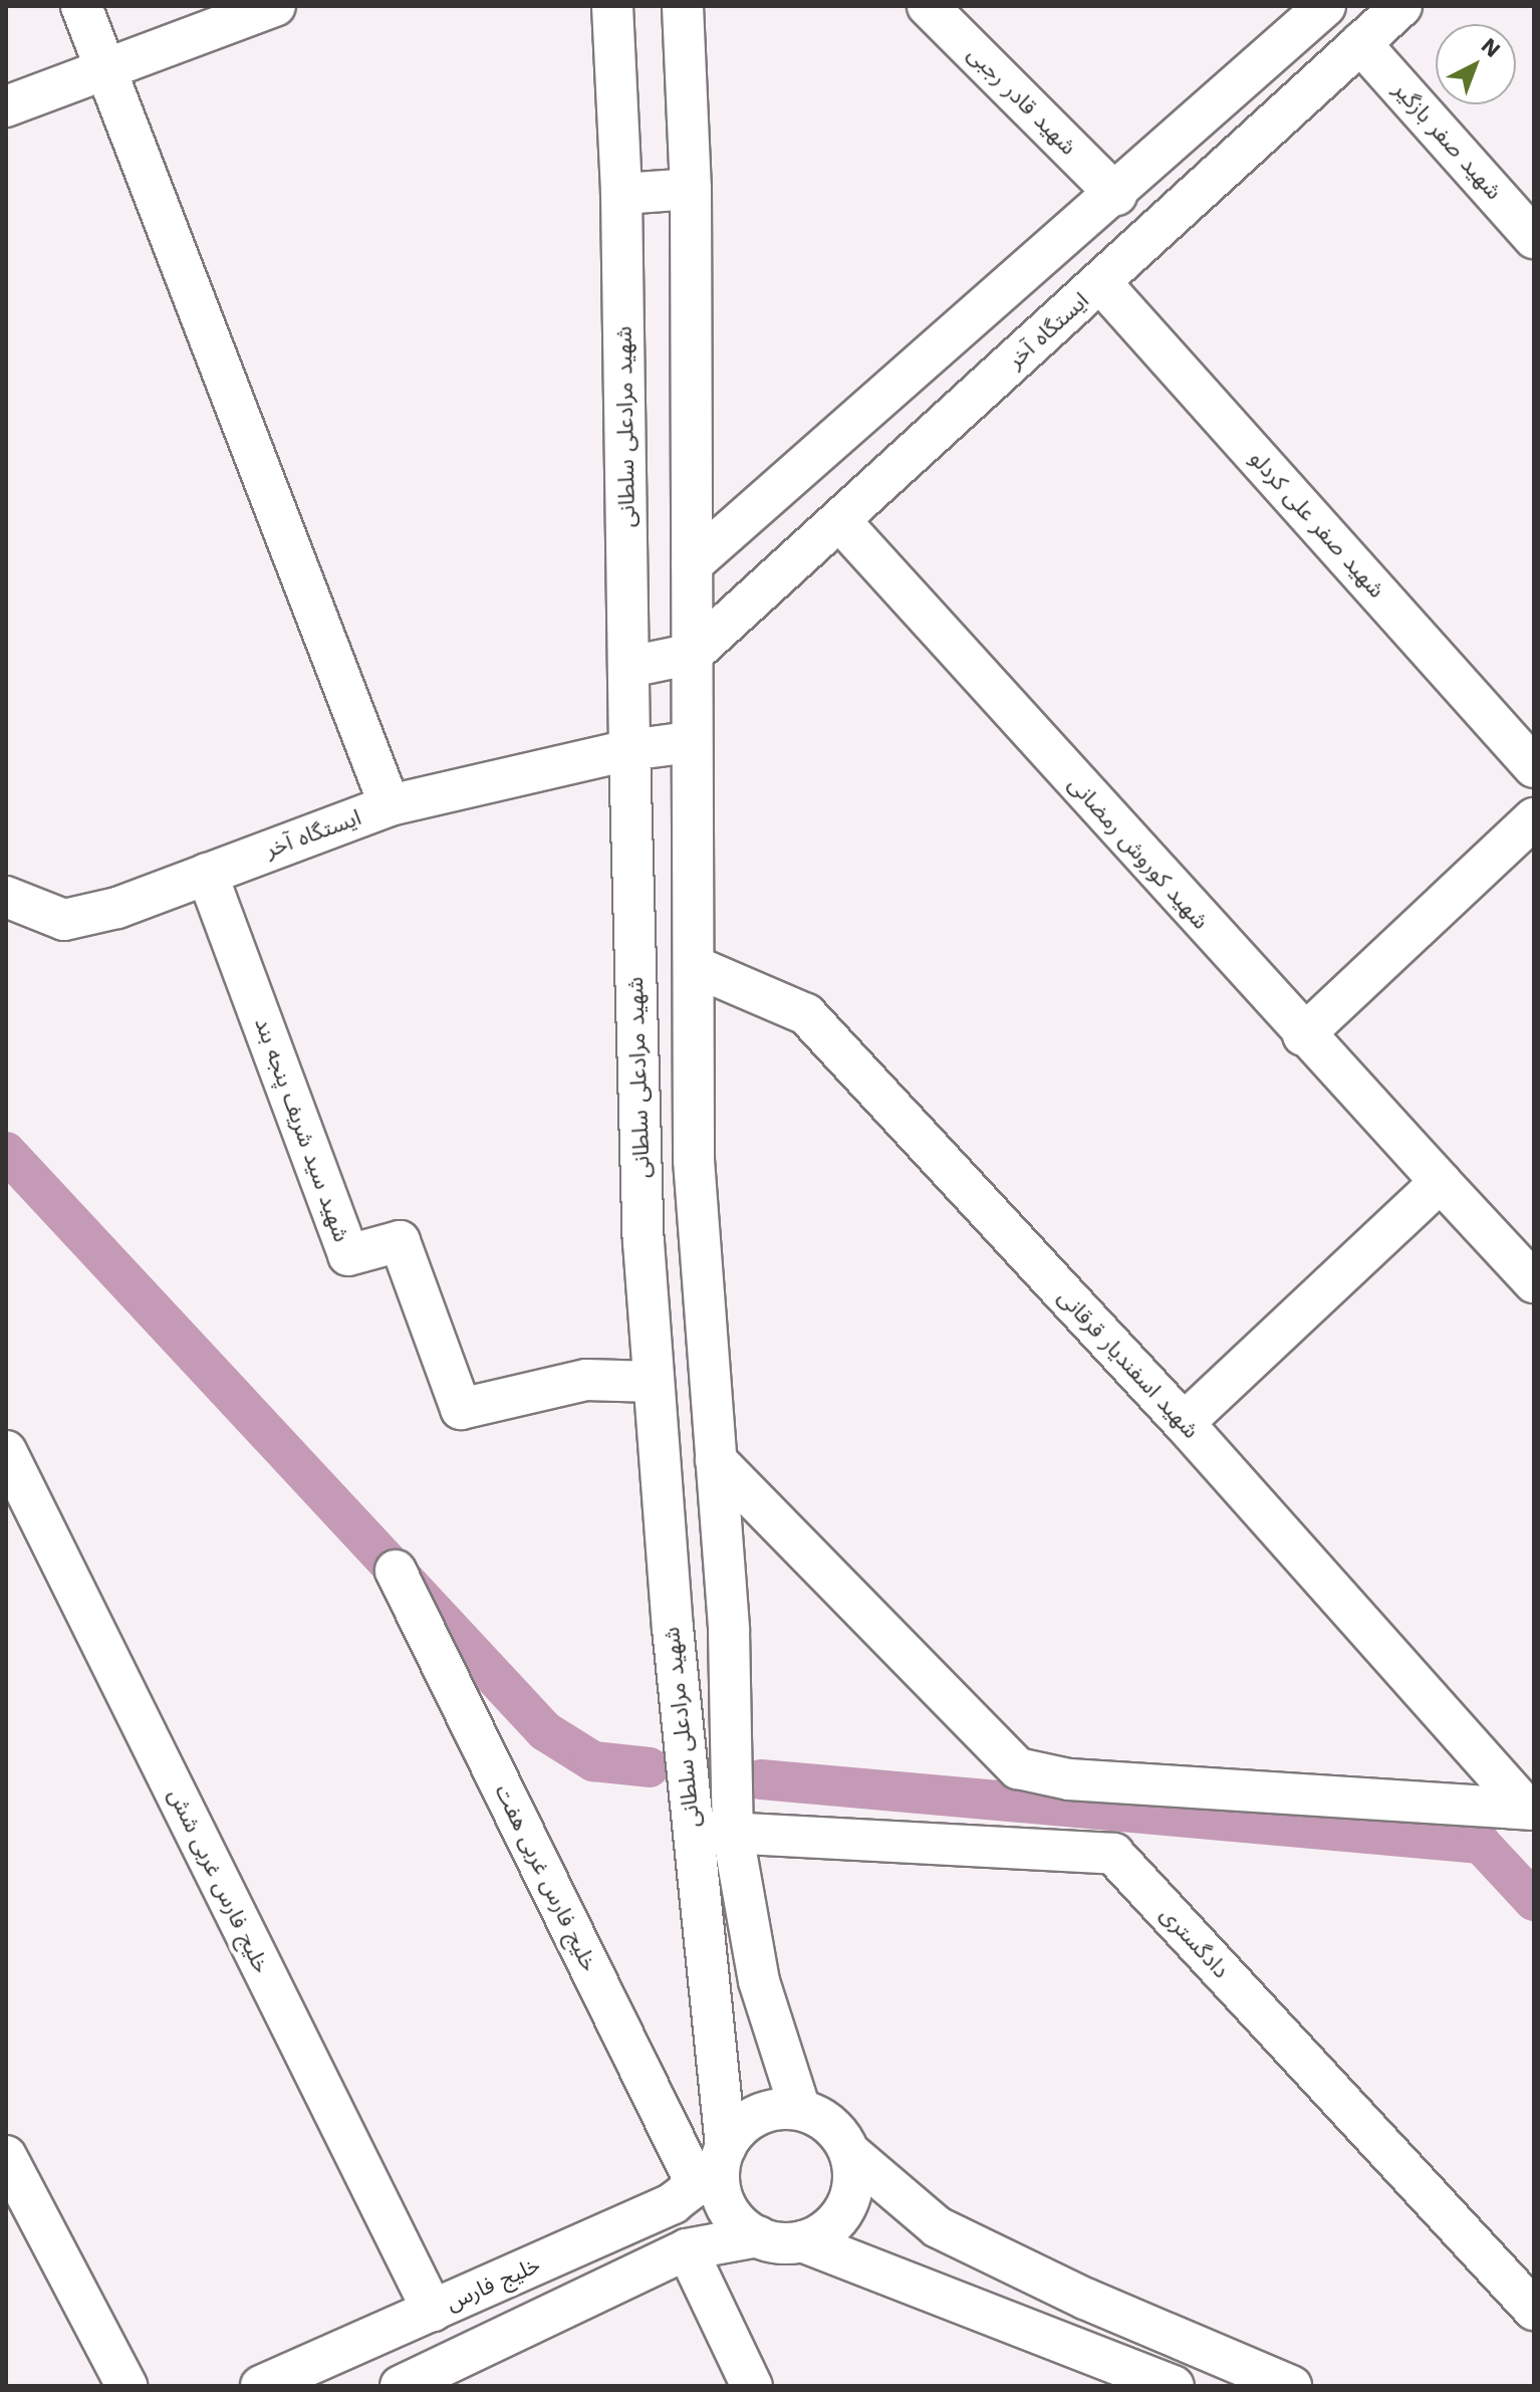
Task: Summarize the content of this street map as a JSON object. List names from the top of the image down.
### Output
{
  "streets": {
    "street": [
      "شهید قادر رجبی",
      "شهید صفر بازگیر",
      "ایستگاه آخر",
      "شهید مرادعلی سلطانی",
      "شهید صفر علی کردلو",
      "شهید کوروش رمضانی",
      "شهید سید شریف پنجه بند",
      "شهید اسفندیار قرقانی",
      "خلیج فارس غربی هفت",
      "خلیج فارس غربی شش",
      "دادگستری",
      "خلیج فارس"
    ]
  },
  "crossings": [
    ["شهید صفر بازگیر", "ایستگاه آخر"],
    ["ایستگاه آخر", "شهید مرادعلی سلطانی"],
    ["ایستگاه آخر", "شهید صفر علی کردلو"],
    ["ایستگاه آخر", "شهید کوروش رمضانی"],
    ["ایستگاه آخر", "شهید سید شریف پنجه بند"],
    ["شهید مرادعلی سلطانی", "شهید سید شریف پنجه بند"],
    ["شهید مرادعلی سلطانی", "شهید اسفندیار قرقانی"],
    ["شهید مرادعلی سلطانی", "خلیج فارس غربی هفت"],
    ["شهید مرادعلی سلطانی", "دادگستری"],
    ["شهید مرادعلی سلطانی", "خلیج فارس"],
    ["خلیج فارس غربی هفت", "خلیج فارس"],
    ["خلیج فارس غربی شش", "خلیج فارس"]
  ],
  "north": "top right"
}
